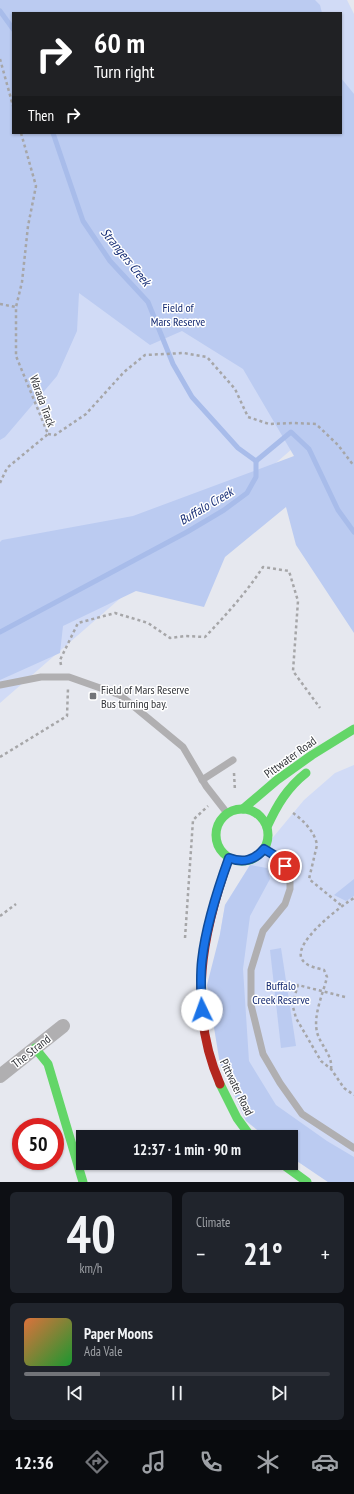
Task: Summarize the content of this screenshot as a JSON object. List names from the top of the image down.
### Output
{
  "streets": {
    "main road": ["Pittwater Road"],
    "street": ["The Strand"],
    "path": ["Warada Track"]
  },
  "water": ["Strangers Creek", "Buffalo Creek"],
  "parks": ["Field of Mars Reserve", "Buffalo Creek Reserve"],
  "places": {
    "transit": ["Field of Mars Reserve Bus turning bay."]
  },
  "page": {
    "turn": ["60 m", "Turn right"],
    "then": "Then",
    "limit": "50",
    "trip": "12:37 · 1 min · 90 m",
    "tile": [
      ["40", "km/h"],
      "Climate"
    ],
    "heat": ["−", "21°", "+"],
    "song": ["Paper Moons", "Ada Vale"],
    "tabs": "12:36"
  }
}
